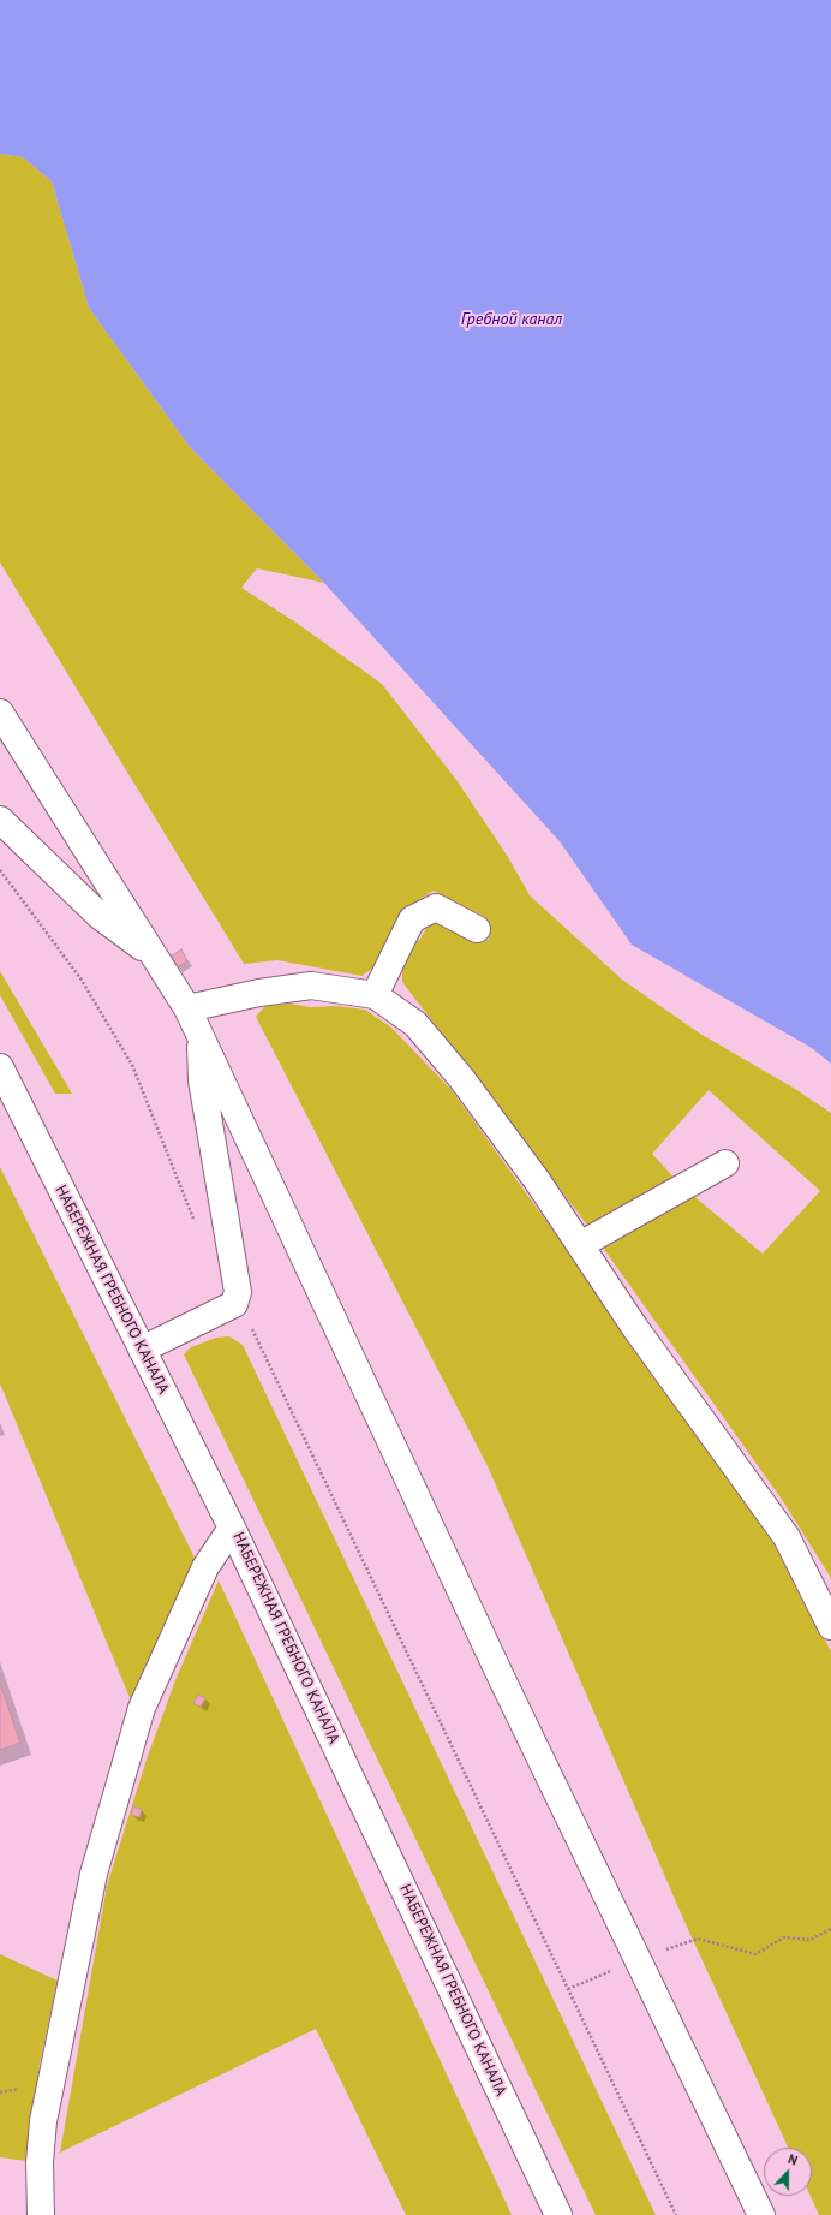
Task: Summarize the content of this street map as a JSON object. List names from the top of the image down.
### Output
{
  "streets": {
    "street": ["НАБЕРЕЖНАЯ ГРЕБНОГО КАНАЛА"]
  },
  "water": ["Гребной канал"],
  "north": "top"
}
